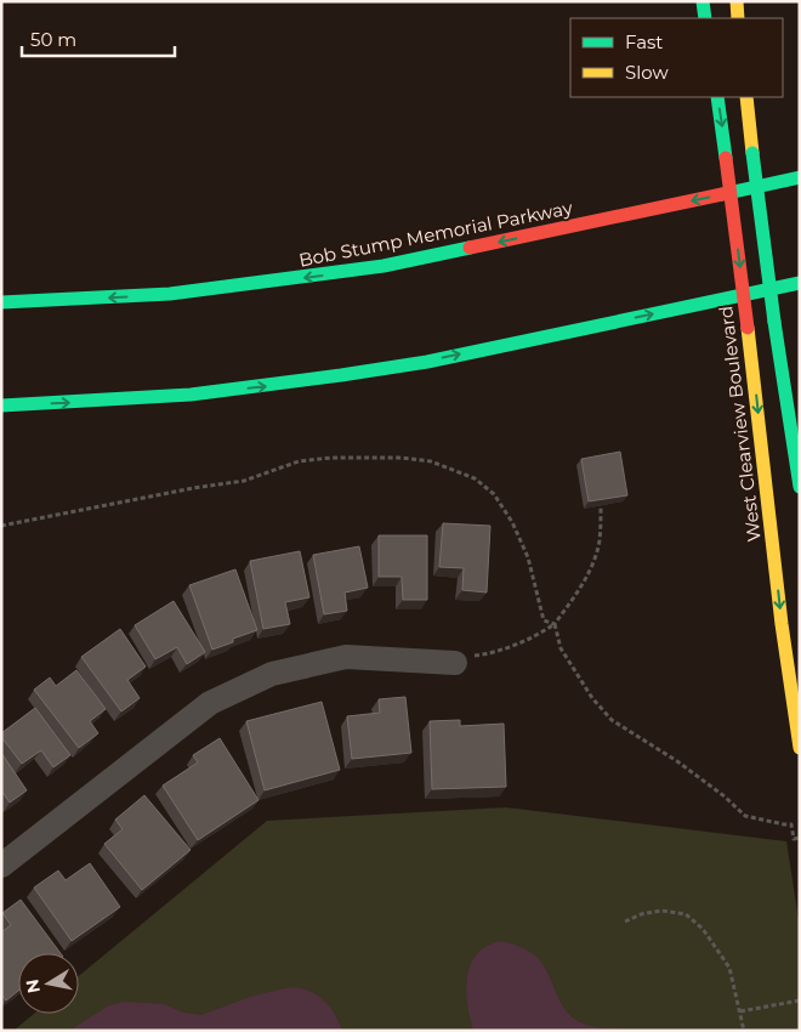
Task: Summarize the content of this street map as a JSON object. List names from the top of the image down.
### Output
{
  "streets": {
    "main road": ["Bob Stump Memorial Parkway", "West Clearview Boulevard"]
  },
  "legend": ["Fast", "Slow"],
  "scale_bar": "50 m",
  "north": "left"
}
